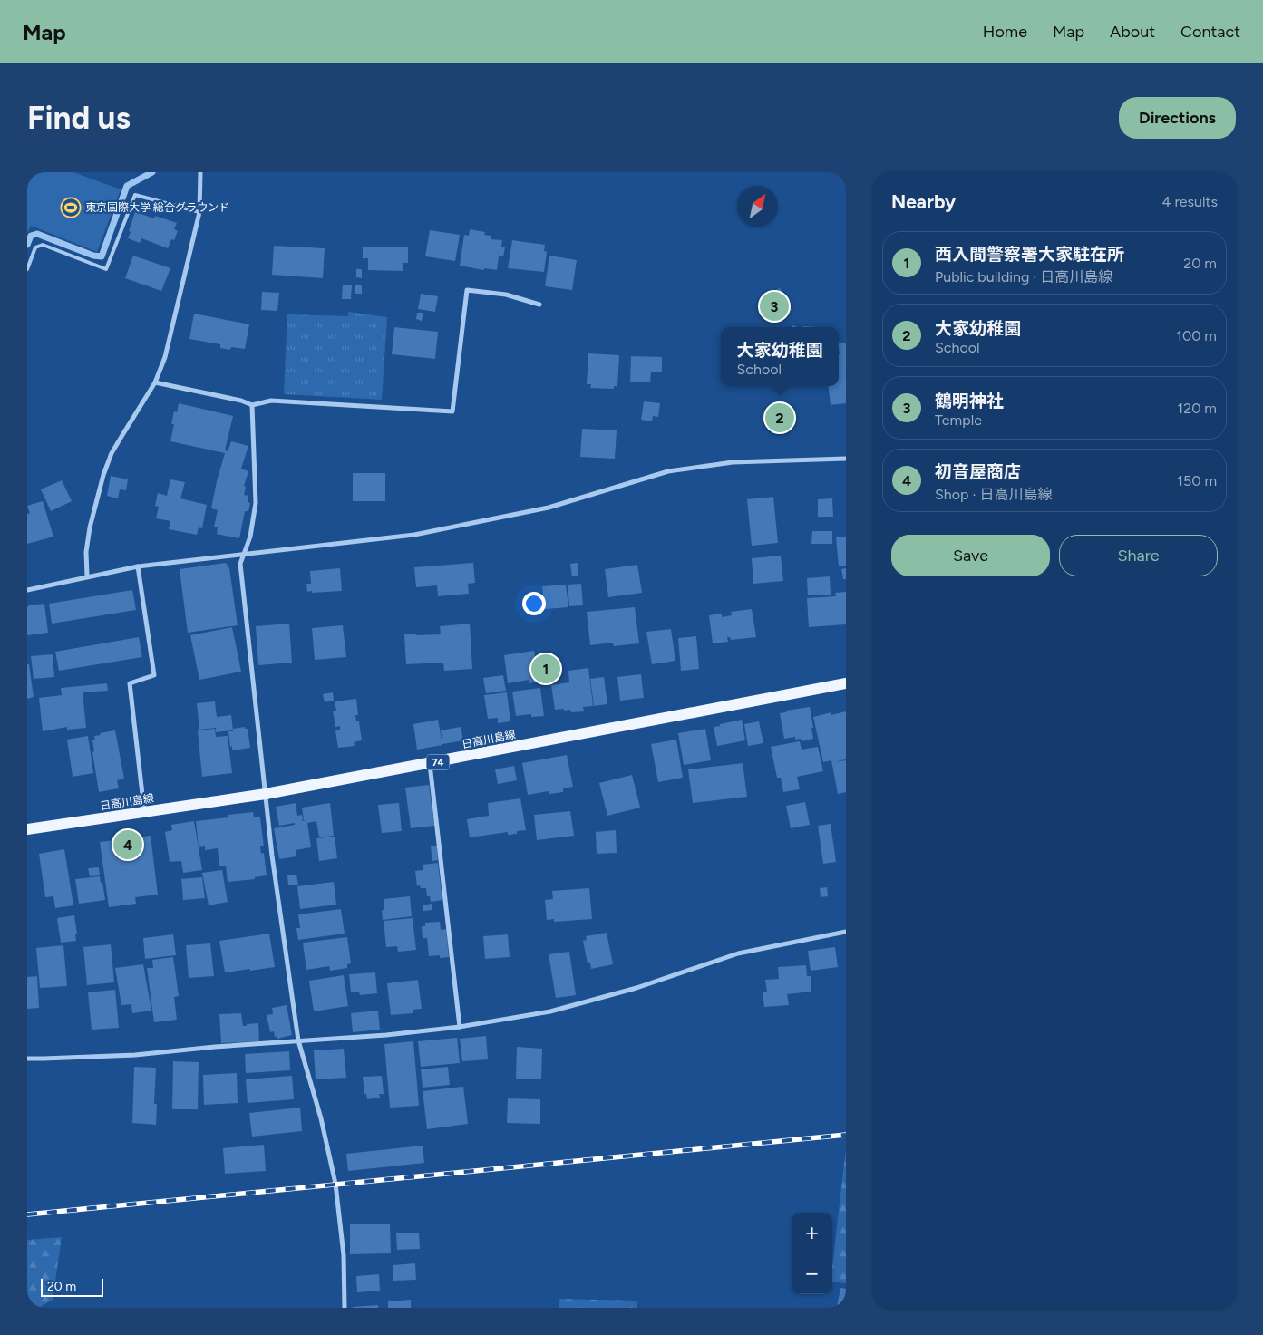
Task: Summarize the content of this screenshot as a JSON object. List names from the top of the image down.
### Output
{
  "streets": {
    "main road": ["日高川島線", "74"]
  },
  "places": {
    "sports": ["東京国際大学 総合グラウンド"]
  },
  "scale_bar": "20 m",
  "north": "top right",
  "page": {
    "header": "Map",
    "nav": [
      "Home",
      "Map",
      "About",
      "Contact"
    ],
    "buttons": [
      "Directions",
      ["Save", "Share"]
    ],
    "title": "Find us",
    "heading": ["Nearby", "4 results"],
    "list": [
      {
        "mark": "1",
        "name": "西入間警察署大家駐在所",
        "note": "Public building · 日高川島線",
        "value": "20 m"
      },
      {
        "mark": "2",
        "name": "大家幼稚園",
        "note": "School",
        "value": "100 m"
      },
      {
        "mark": "3",
        "name": "鶴明神社",
        "note": "Temple",
        "value": "120 m"
      },
      {
        "mark": "4",
        "name": "初音屋商店",
        "note": "Shop · 日高川島線",
        "value": "150 m"
      }
    ],
    "pins": [
      "3",
      "2",
      "1",
      "4"
    ],
    "popup": ["大家幼稚園", "School"],
    "map_buttons": ["+", "−"],
    "scale": "20 m"
  }
}
